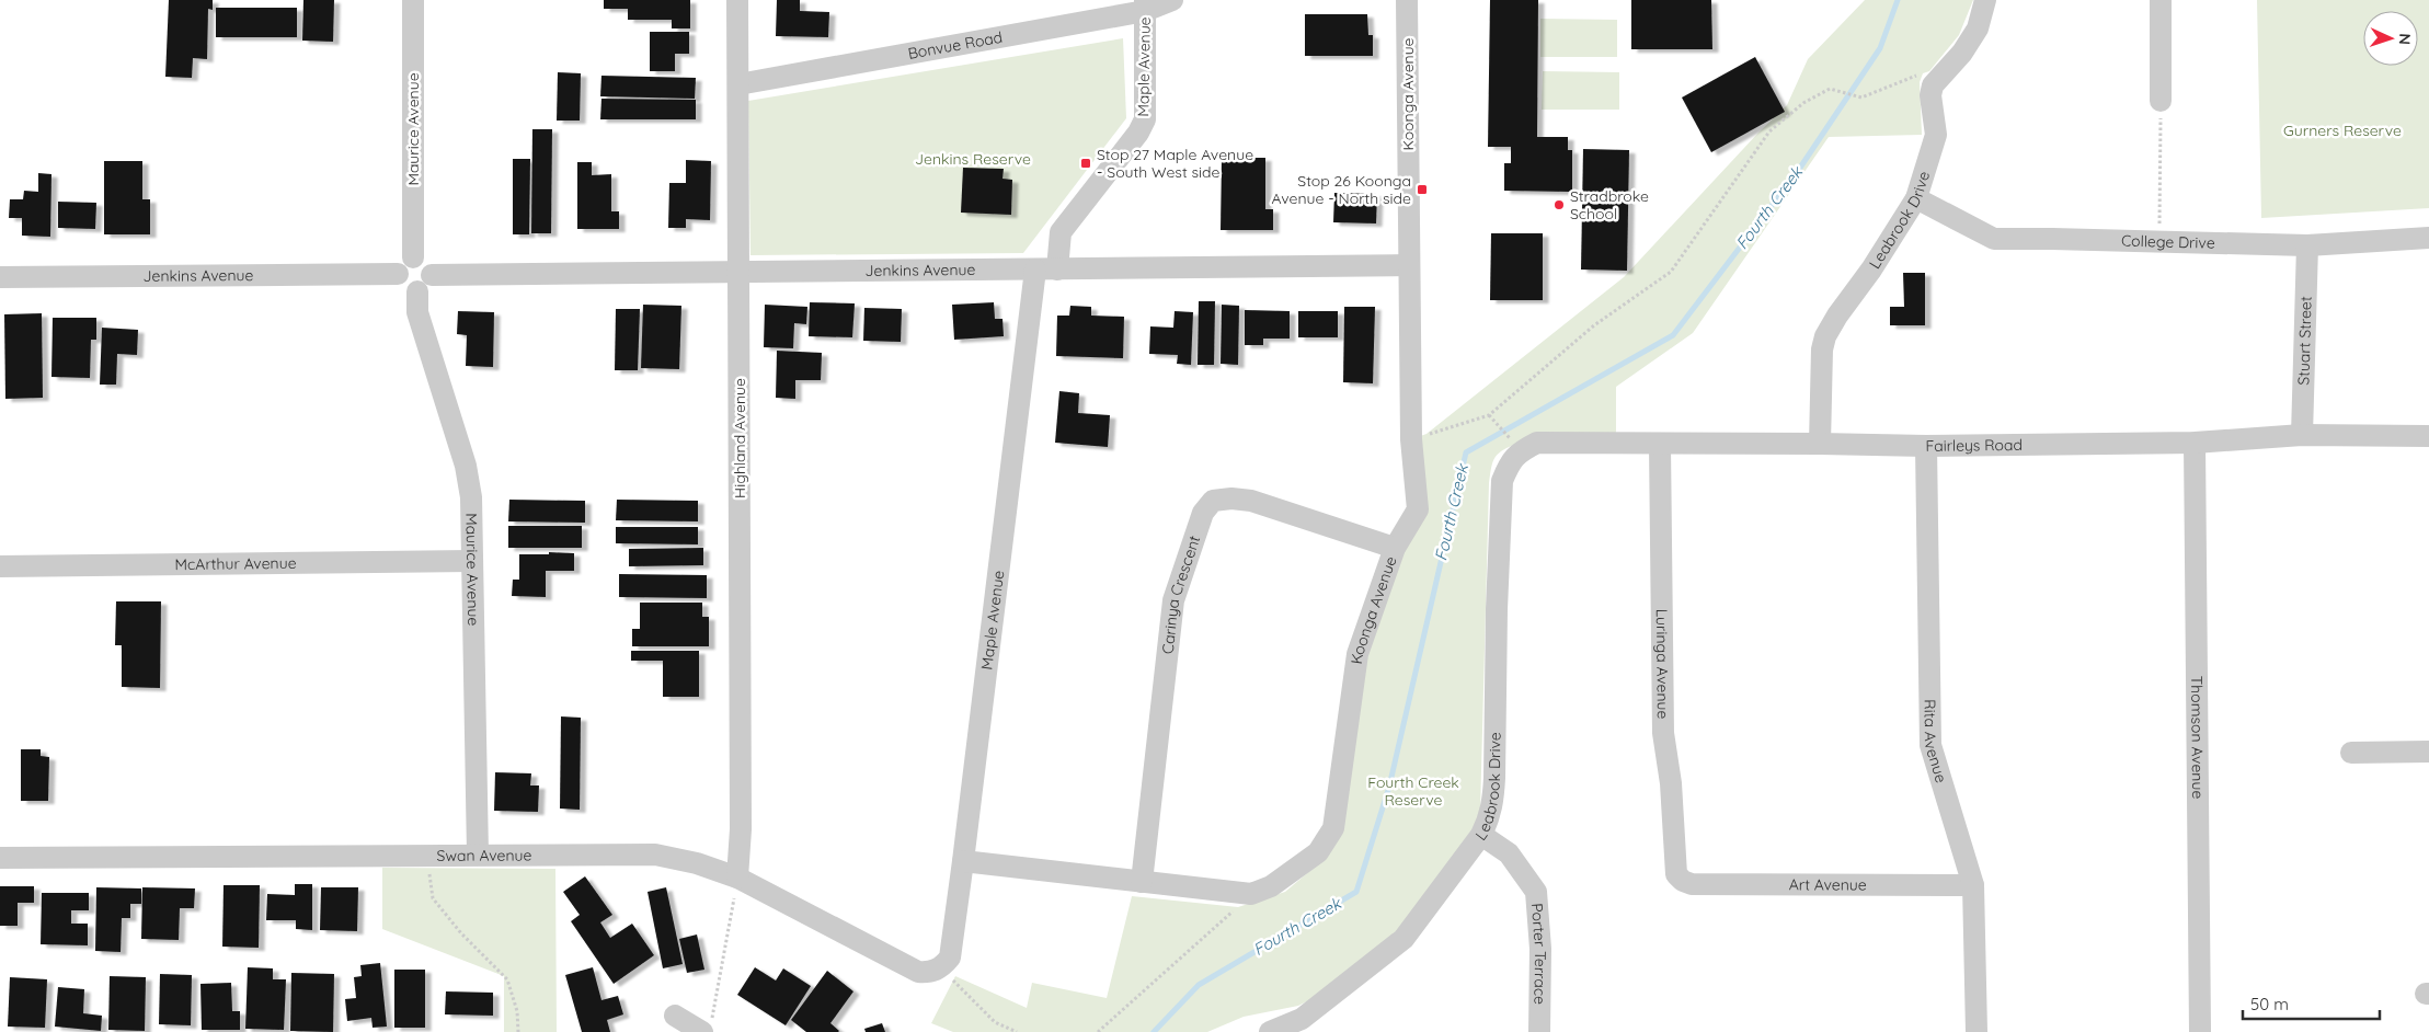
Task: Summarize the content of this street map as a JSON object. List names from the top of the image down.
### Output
{
  "streets": {
    "street": [
      "Bonvue Road",
      "Maple Avenue",
      "Koonga Avenue",
      "Maurice Avenue",
      "Leabrook Drive",
      "College Drive",
      "Jenkins Avenue",
      "Stuart Street",
      "Highland Avenue",
      "Fairleys Road",
      "McArthur Avenue",
      "Carinya Crescent",
      "Luringa Avenue",
      "Thomson Avenue",
      "Rita Avenue",
      "Swan Avenue",
      "Art Avenue",
      "Porter Terrace"
    ]
  },
  "crossings": [
    ["Bonvue Road", "Maple Avenue"],
    ["Bonvue Road", "Highland Avenue"],
    ["Maple Avenue", "Jenkins Avenue"],
    ["Maple Avenue", "Swan Avenue"],
    ["Koonga Avenue", "Jenkins Avenue"],
    ["Koonga Avenue", "Carinya Crescent"],
    ["Maurice Avenue", "Jenkins Avenue"],
    ["Maurice Avenue", "McArthur Avenue"],
    ["Maurice Avenue", "Swan Avenue"],
    ["Leabrook Drive", "College Drive"],
    ["Leabrook Drive", "Fairleys Road"],
    ["Leabrook Drive", "Porter Terrace"],
    ["College Drive", "Stuart Street"],
    ["Jenkins Avenue", "Highland Avenue"],
    ["Stuart Street", "Fairleys Road"],
    ["Highland Avenue", "Swan Avenue"],
    ["Fairleys Road", "Luringa Avenue"],
    ["Fairleys Road", "Thomson Avenue"],
    ["Fairleys Road", "Rita Avenue"],
    ["Luringa Avenue", "Art Avenue"],
    ["Rita Avenue", "Art Avenue"]
  ],
  "water": ["Fourth Creek"],
  "parks": ["Gurners Reserve", "Jenkins Reserve", "Fourth Creek Reserve"],
  "places": {
    "transit": ["Stop 27 Maple Avenue - South West side", "Stop 26 Koonga Avenue - North side"],
    "other": ["Stradbroke School"]
  },
  "scale_bar": "50 m",
  "north": "right"
}
